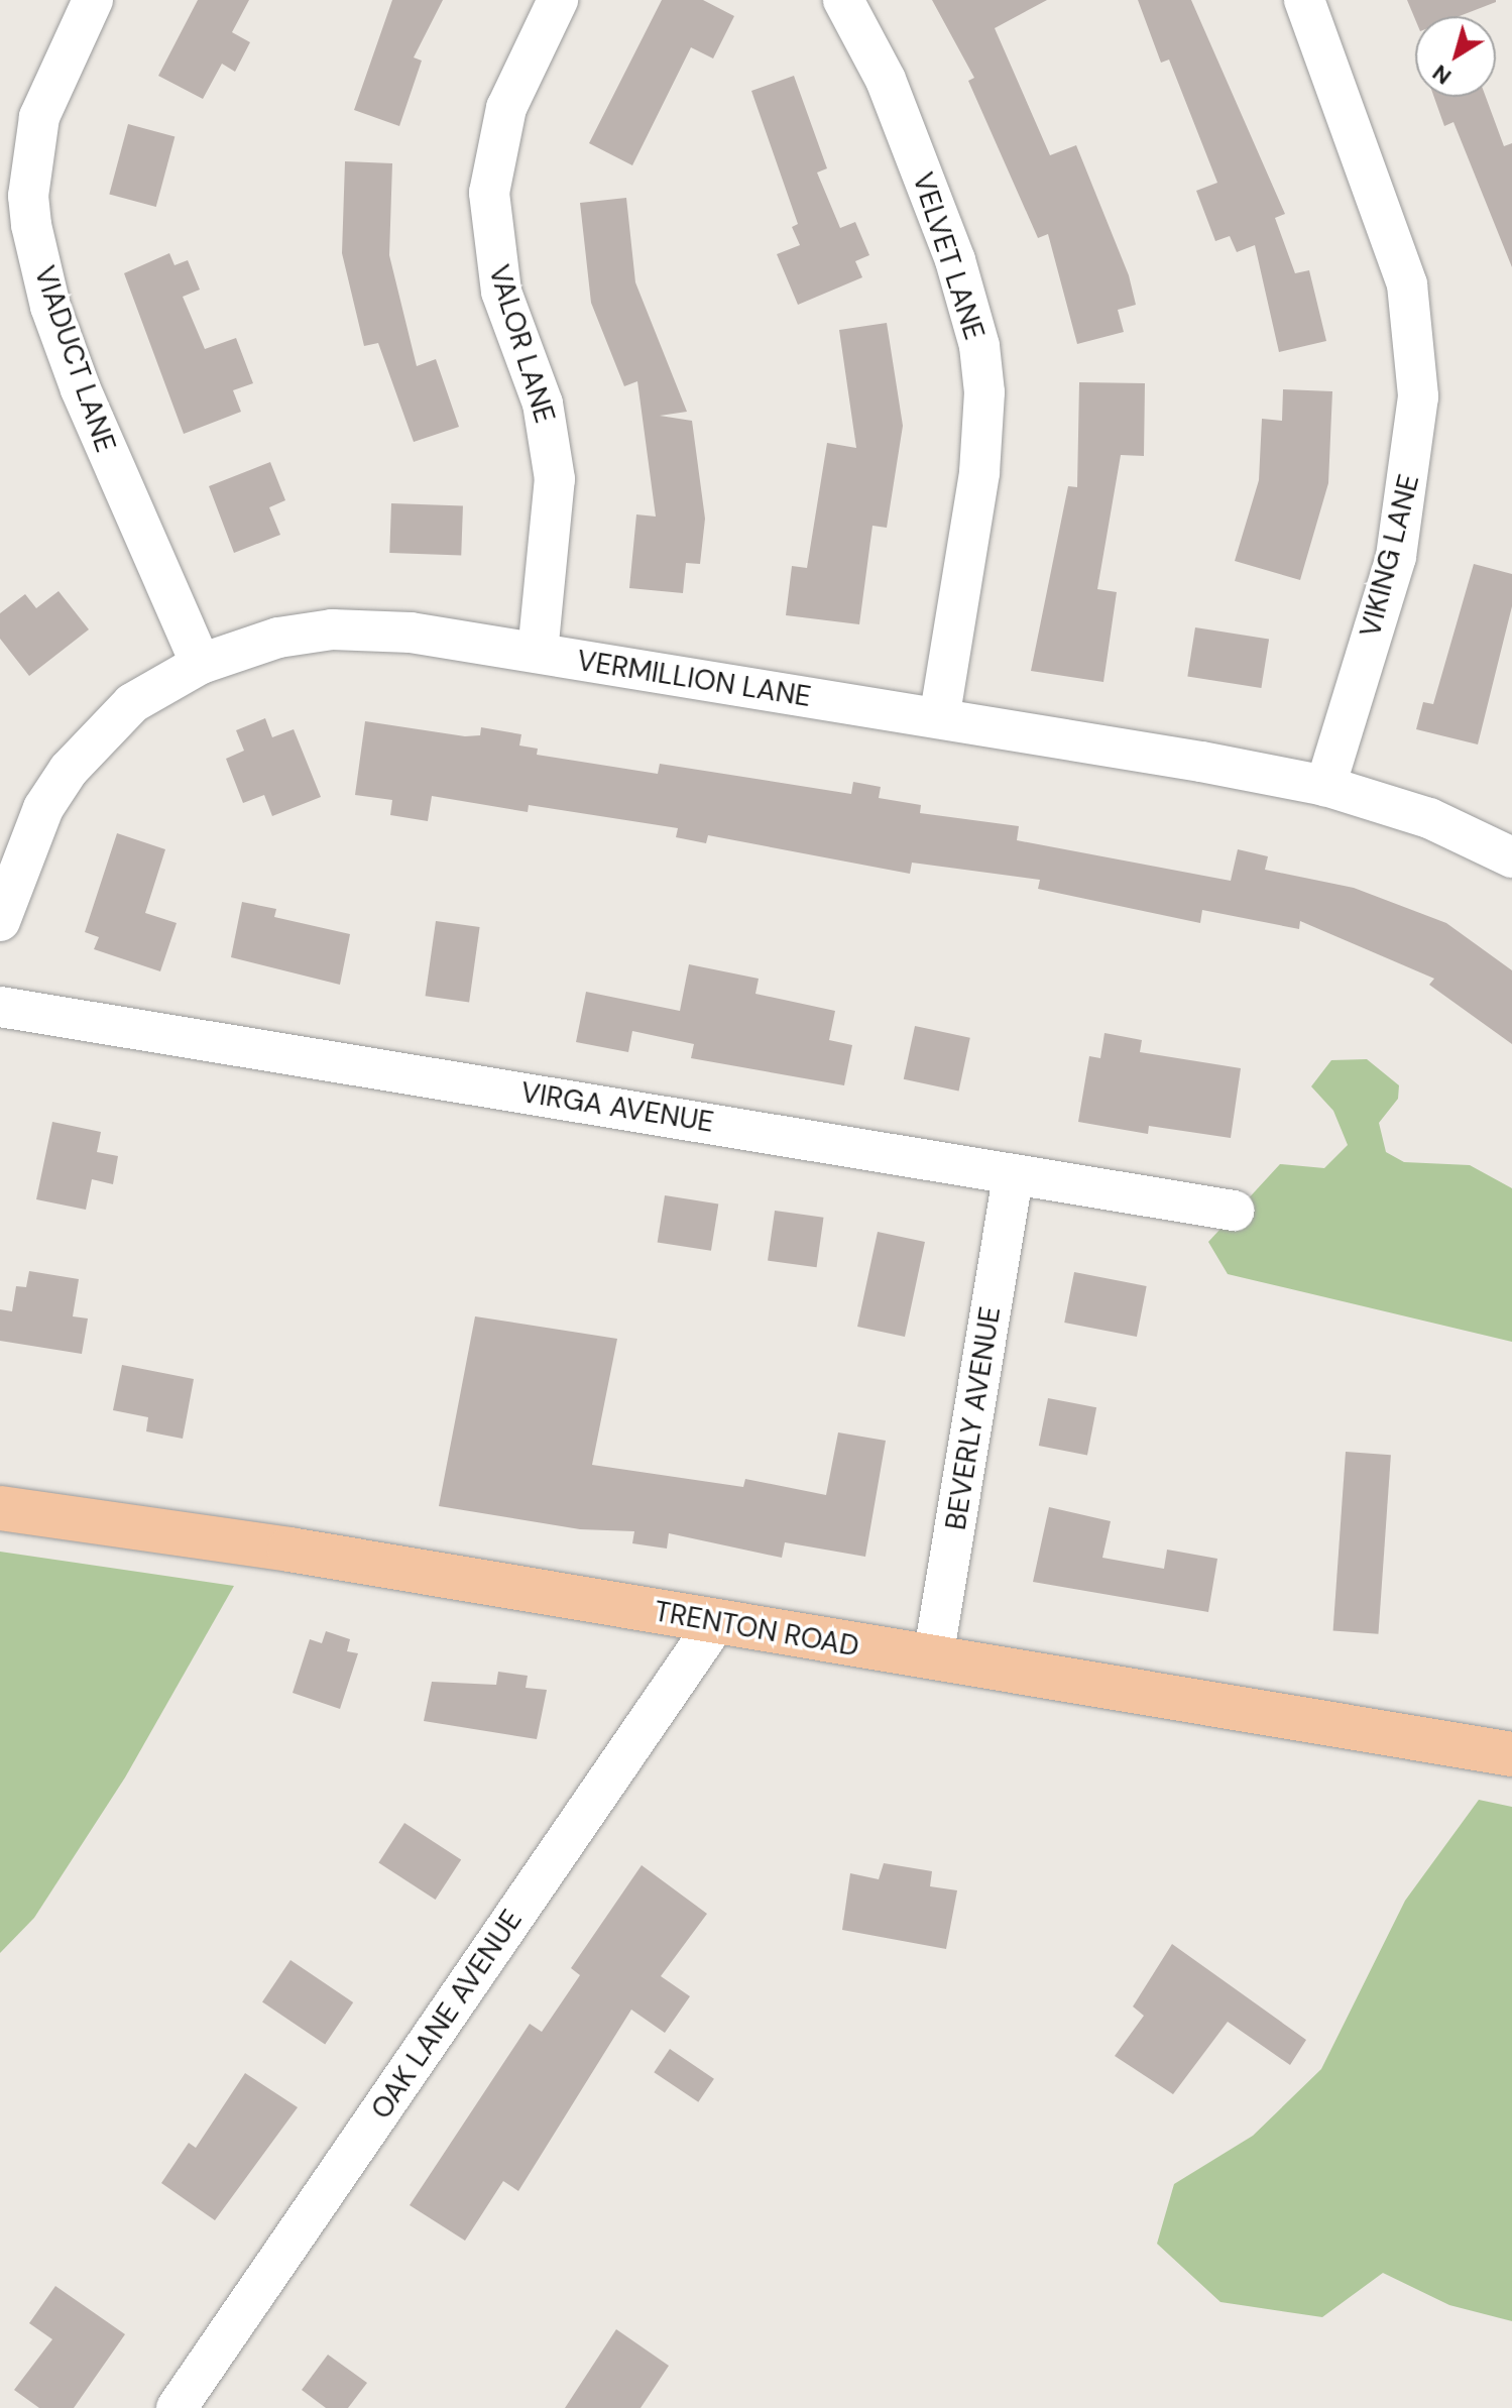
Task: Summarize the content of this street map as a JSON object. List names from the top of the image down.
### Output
{
  "streets": {
    "main road": ["TRENTON ROAD"],
    "street": [
      "VELVET LANE",
      "VALOR LANE",
      "VIADUCT LANE",
      "VIKING LANE",
      "VERMILLION LANE",
      "VIRGA AVENUE",
      "BEVERLY AVENUE",
      "OAK LANE AVENUE"
    ]
  },
  "crossings": [
    ["VELVET LANE", "VERMILLION LANE"],
    ["VALOR LANE", "VERMILLION LANE"],
    ["VIADUCT LANE", "VERMILLION LANE"],
    ["VIKING LANE", "VERMILLION LANE"],
    ["VIRGA AVENUE", "BEVERLY AVENUE"],
    ["BEVERLY AVENUE", "TRENTON ROAD"],
    ["TRENTON ROAD", "OAK LANE AVENUE"]
  ],
  "north": "bottom left"
}
